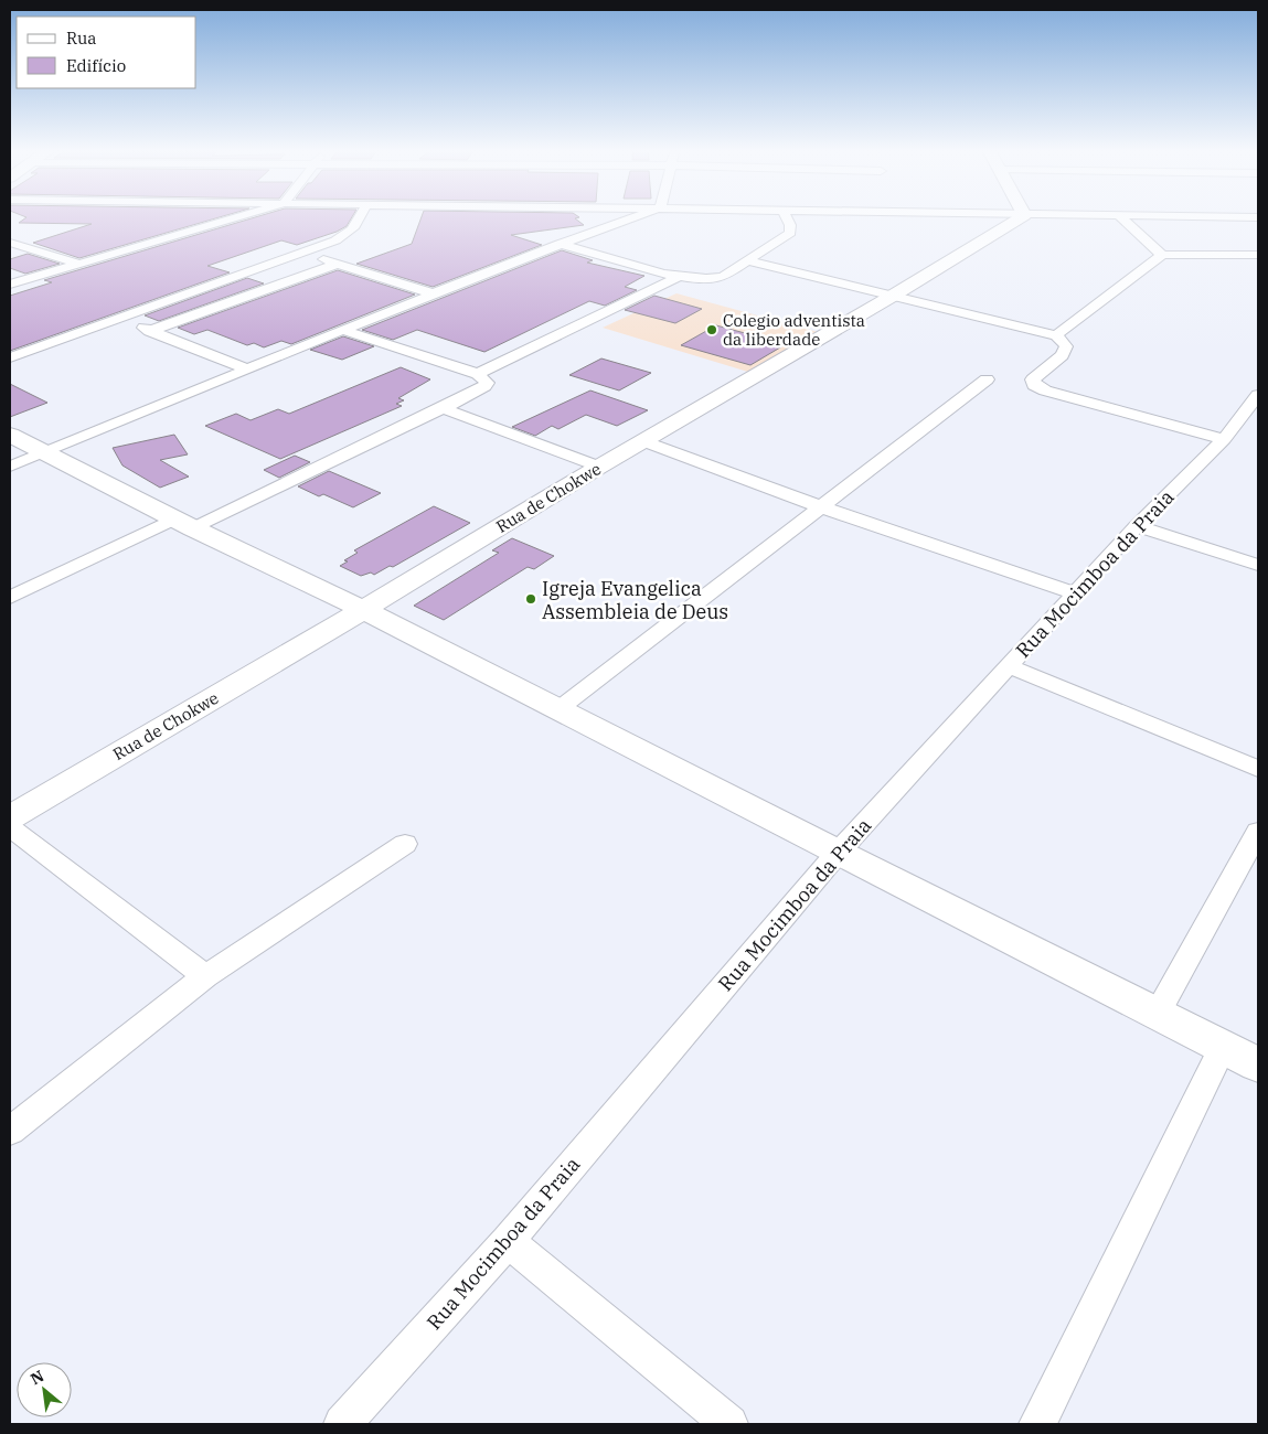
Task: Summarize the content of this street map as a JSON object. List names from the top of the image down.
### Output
{
  "streets": {
    "street": ["Rua de Chokwe", "Rua Mocimboa da Praia"]
  },
  "places": ["Colegio adventista da liberdade", "Igreja Evangelica Assembleia de Deus"],
  "legend": ["Rua", "Edifício"],
  "north": "top left"
}
